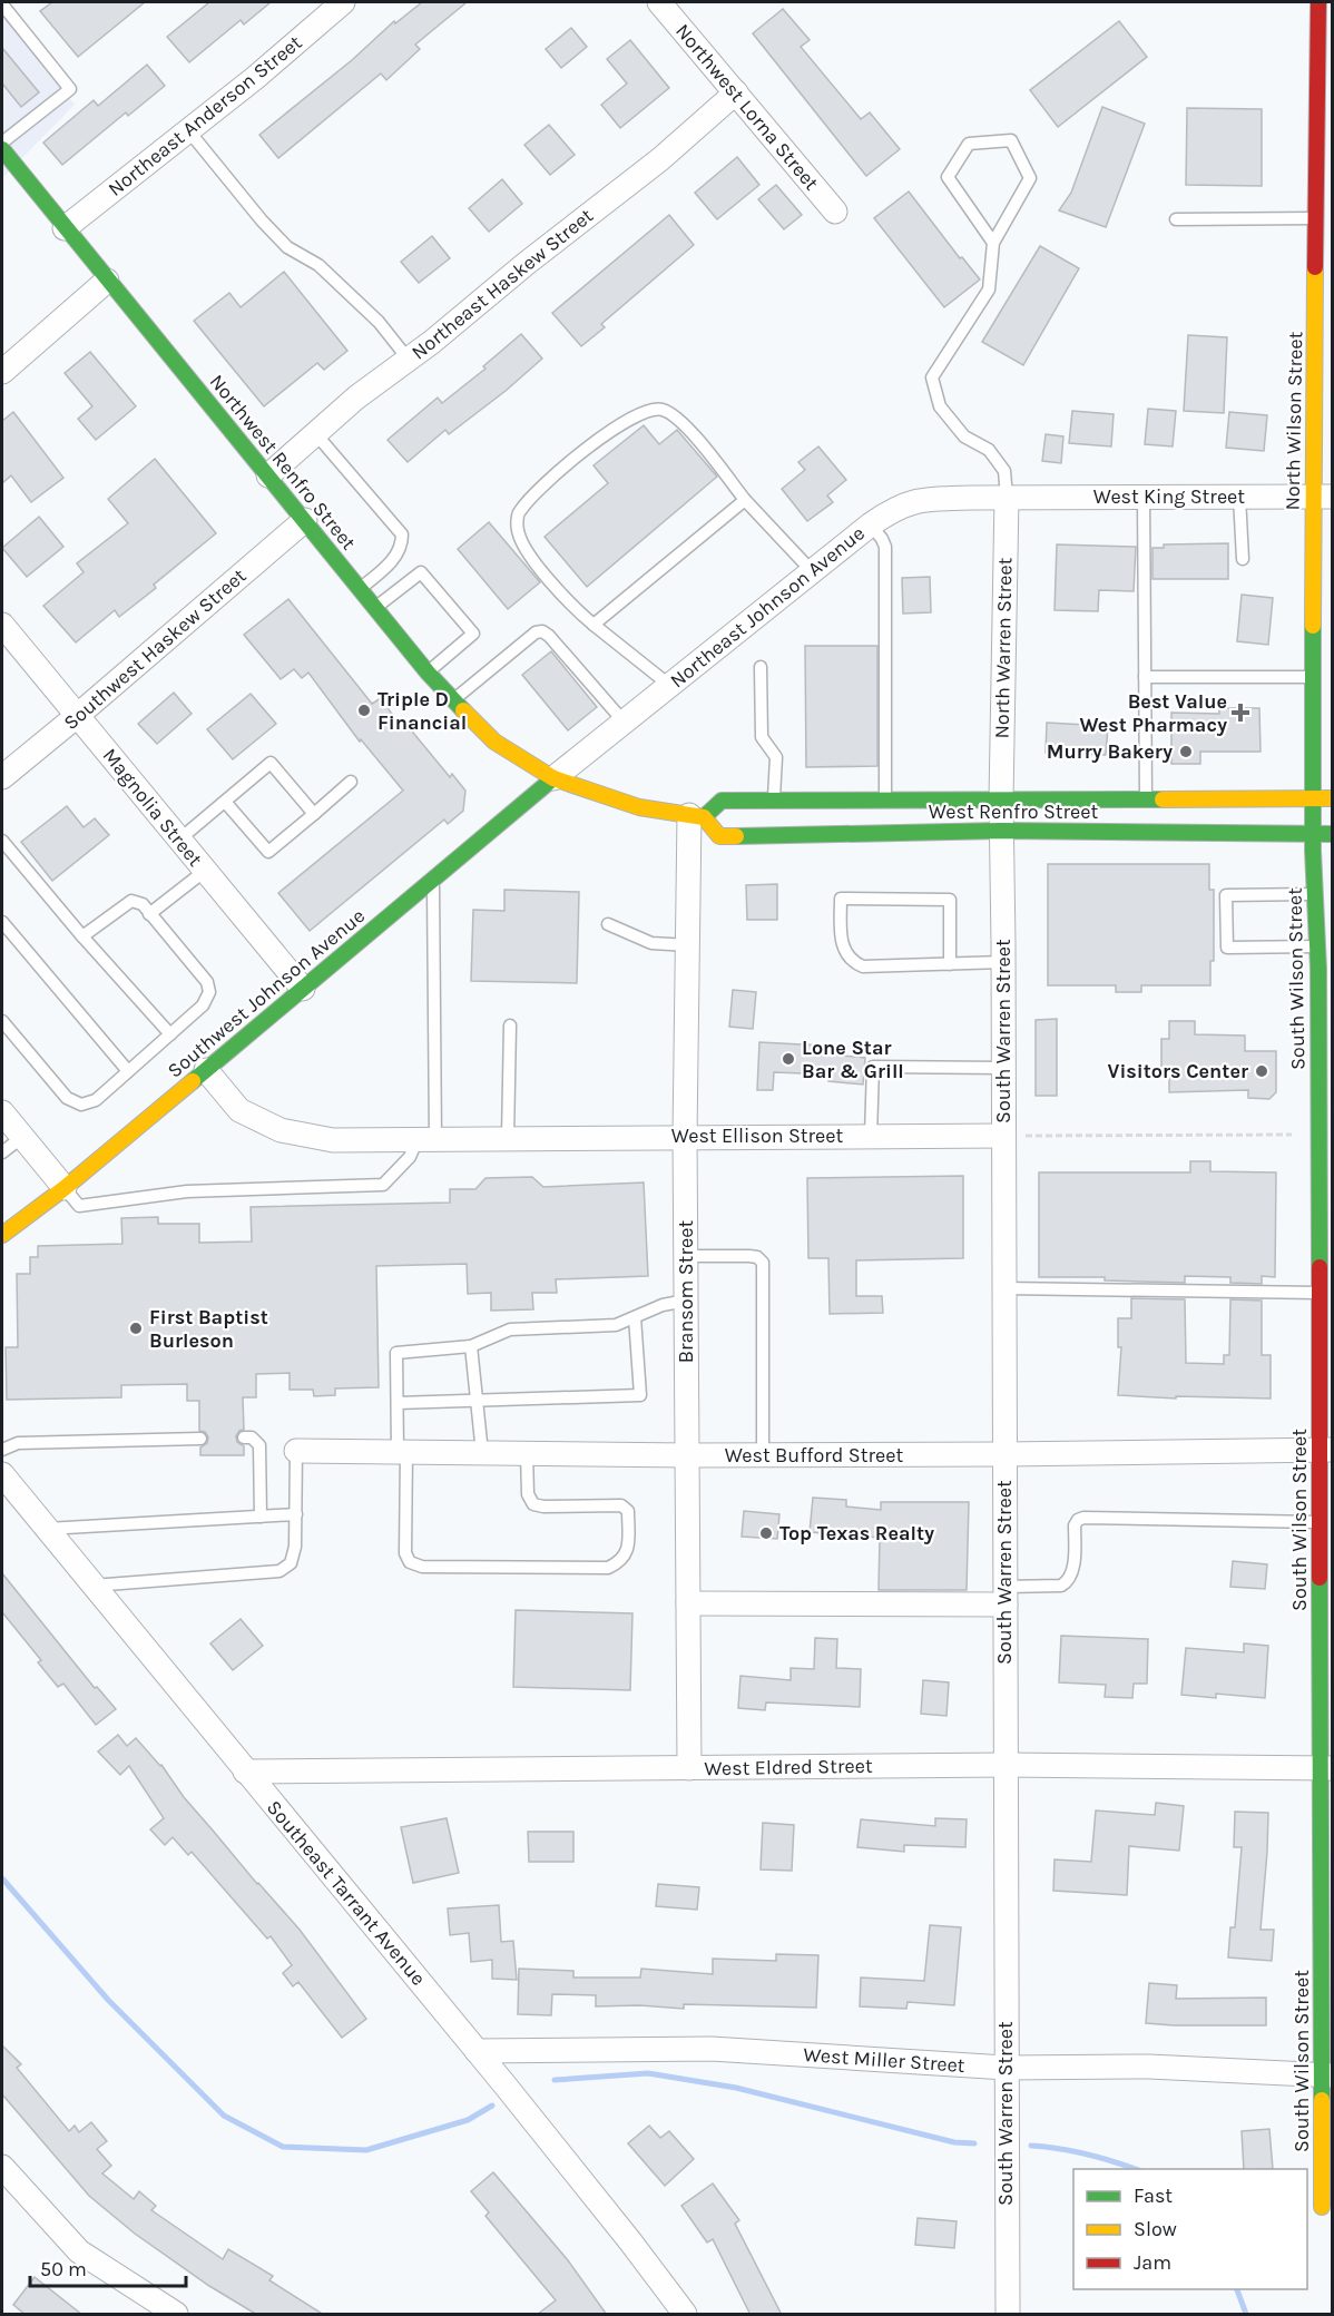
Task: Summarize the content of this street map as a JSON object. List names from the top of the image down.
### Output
{
  "streets": {
    "street": [
      "Northwest Lorna Street",
      "Northeast Anderson Street",
      "Northeast Haskew Street",
      "North Wilson Street",
      "Northwest Renfro Street",
      "West King Street",
      "Northeast Johnson Avenue",
      "North Warren Street",
      "Southwest Haskew Street",
      "Magnolia Street",
      "West Renfro Street",
      "South Wilson Street",
      "Southwest Johnson Avenue",
      "South Warren Street",
      "West Ellison Street",
      "Bransom Street",
      "West Bufford Street",
      "West Eldred Street",
      "Southeast Tarrant Avenue",
      "West Miller Street"
    ]
  },
  "crossings": [
    ["Northwest Lorna Street", "Northeast Haskew Street"],
    ["Northeast Anderson Street", "Northwest Renfro Street"],
    ["Northeast Haskew Street", "Northwest Renfro Street"],
    ["North Wilson Street", "West King Street"],
    ["North Wilson Street", "West Renfro Street"],
    ["North Wilson Street", "South Wilson Street"],
    ["Northwest Renfro Street", "Northeast Johnson Avenue"],
    ["Northwest Renfro Street", "Southwest Haskew Street"],
    ["Northwest Renfro Street", "West Renfro Street"],
    ["Northwest Renfro Street", "Southwest Johnson Avenue"],
    ["West King Street", "Northeast Johnson Avenue"],
    ["West King Street", "North Warren Street"],
    ["Northeast Johnson Avenue", "North Warren Street"],
    ["Northeast Johnson Avenue", "West Renfro Street"],
    ["Northeast Johnson Avenue", "Southwest Johnson Avenue"],
    ["North Warren Street", "West Renfro Street"],
    ["North Warren Street", "South Warren Street"],
    ["Southwest Haskew Street", "Magnolia Street"],
    ["Magnolia Street", "Southwest Johnson Avenue"],
    ["West Renfro Street", "South Wilson Street"],
    ["West Renfro Street", "Southwest Johnson Avenue"],
    ["West Renfro Street", "South Warren Street"],
    ["West Renfro Street", "Bransom Street"],
    ["South Wilson Street", "West Bufford Street"],
    ["South Wilson Street", "West Eldred Street"],
    ["South Wilson Street", "West Miller Street"],
    ["Southwest Johnson Avenue", "West Ellison Street"],
    ["South Warren Street", "West Ellison Street"],
    ["South Warren Street", "West Bufford Street"],
    ["South Warren Street", "West Eldred Street"],
    ["South Warren Street", "West Miller Street"],
    ["West Ellison Street", "Bransom Street"],
    ["Bransom Street", "West Bufford Street"],
    ["Bransom Street", "West Eldred Street"],
    ["West Eldred Street", "Southeast Tarrant Avenue"],
    ["Southeast Tarrant Avenue", "West Miller Street"]
  ],
  "places": {
    "other": [
      "Triple D Financial",
      "Murry Bakery",
      "Lone Star Bar & Grill",
      "Visitors Center",
      "First Baptist Burleson",
      "Top Texas Realty"
    ],
    "health": ["Best Value West Pharmacy"]
  },
  "legend": ["Fast", "Slow", "Jam"],
  "scale_bar": "50 m"
}
